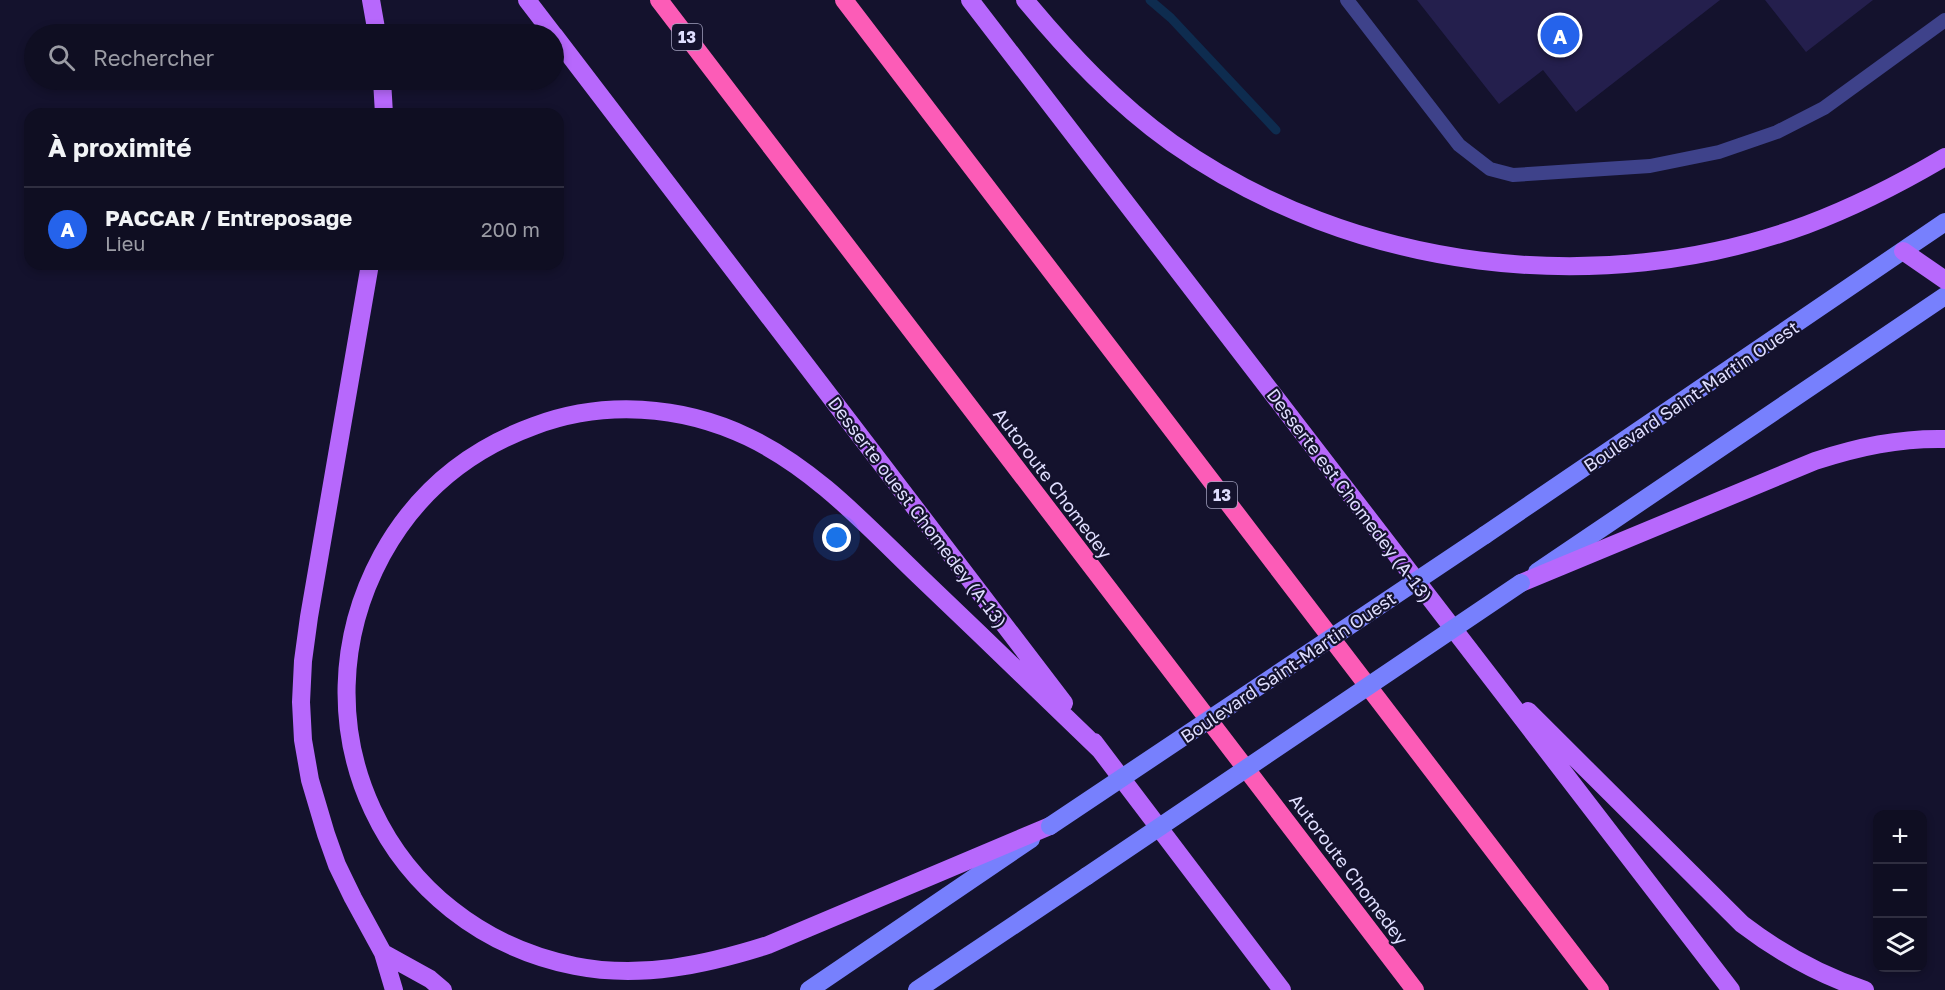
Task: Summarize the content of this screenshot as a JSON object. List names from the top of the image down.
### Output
{
  "streets": {
    "highway": ["13", "Autoroute Chomedey"],
    "main road": ["Boulevard Saint-Martin Ouest", "Desserte est Chomedey (A-13)", "Desserte ouest Chomedey (A-13)"]
  },
  "page": {
    "pins": "A",
    "search": "Rechercher",
    "heading": "À proximité",
    "list": [
      {
        "mark": "A",
        "name": "PACCAR / Entreposage",
        "note": "Lieu",
        "value": "200 m"
      }
    ],
    "map_buttons": ["+", "−"]
  }
}
